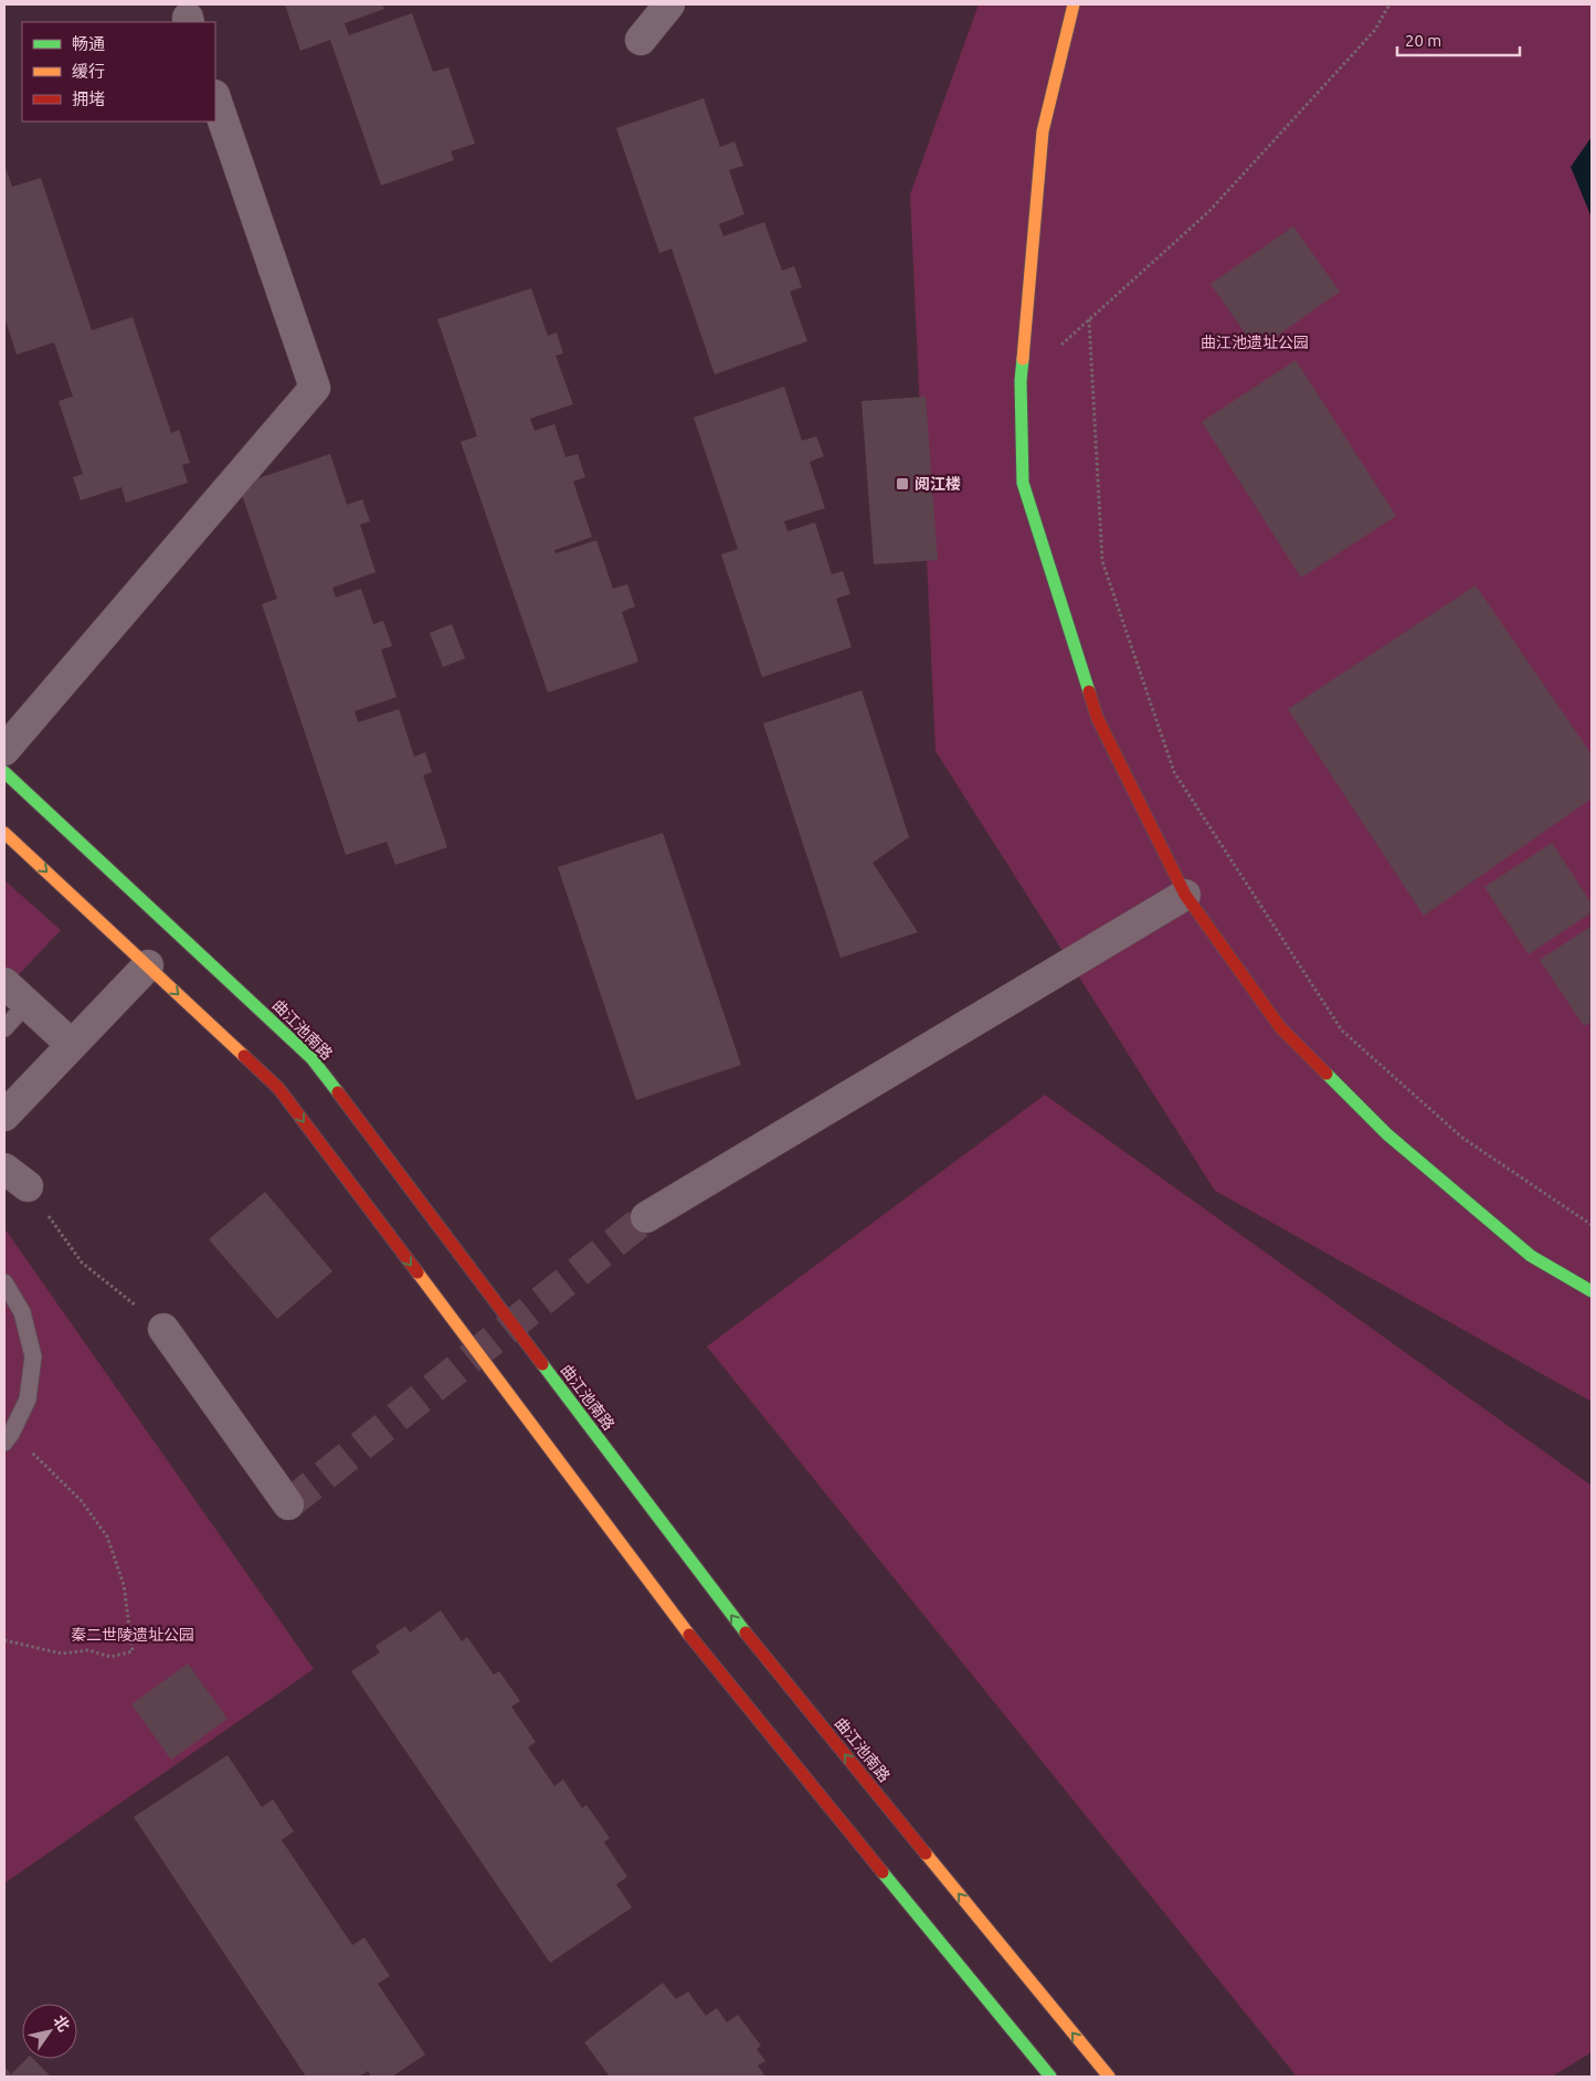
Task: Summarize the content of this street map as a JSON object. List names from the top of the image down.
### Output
{
  "streets": {
    "main road": ["曲江池南路"]
  },
  "parks": ["曲江池遗址公园", "秦二世陵遗址公园"],
  "places": {
    "transit": ["阅江楼"]
  },
  "legend": ["畅通", "缓行", "拥堵"],
  "scale_bar": "20 m",
  "north": "top right"
}
